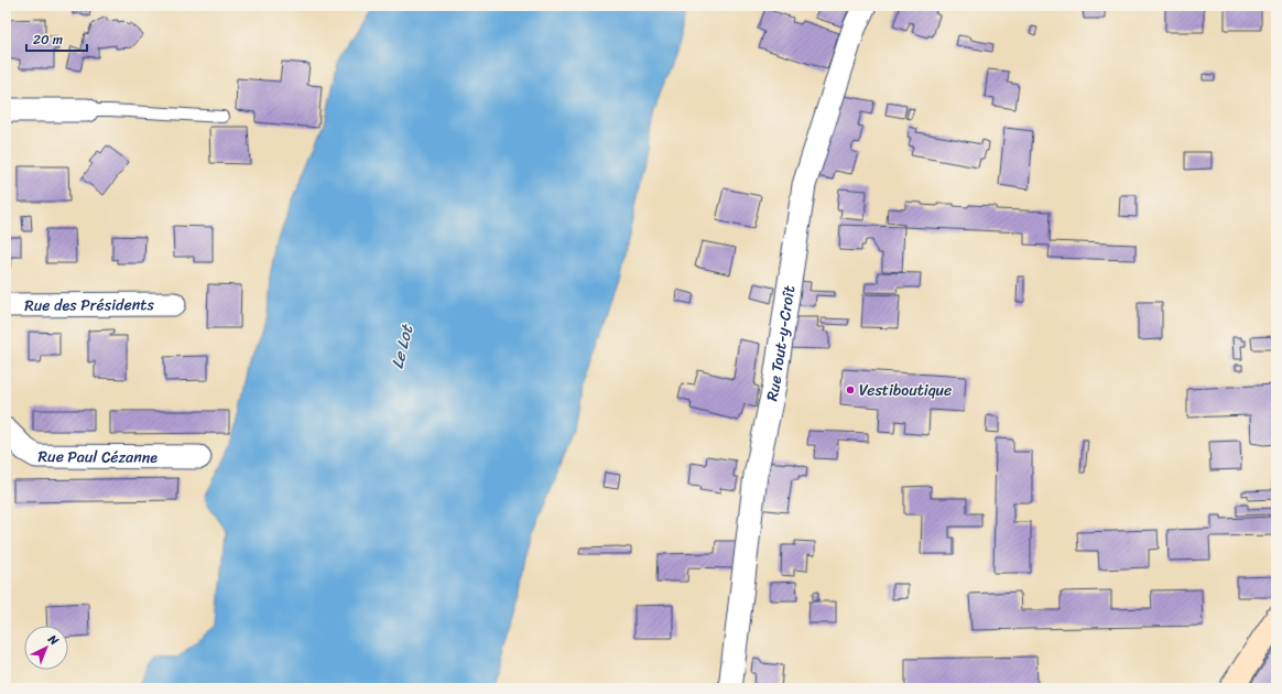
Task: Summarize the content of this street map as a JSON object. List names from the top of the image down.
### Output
{
  "streets": {
    "street": ["Rue des Présidents", "Rue Tout-y-Croît", "Rue Paul Cézanne"]
  },
  "water": ["Le Lot"],
  "places": ["Vestiboutique"],
  "scale_bar": "20 m",
  "north": "top right"
}
